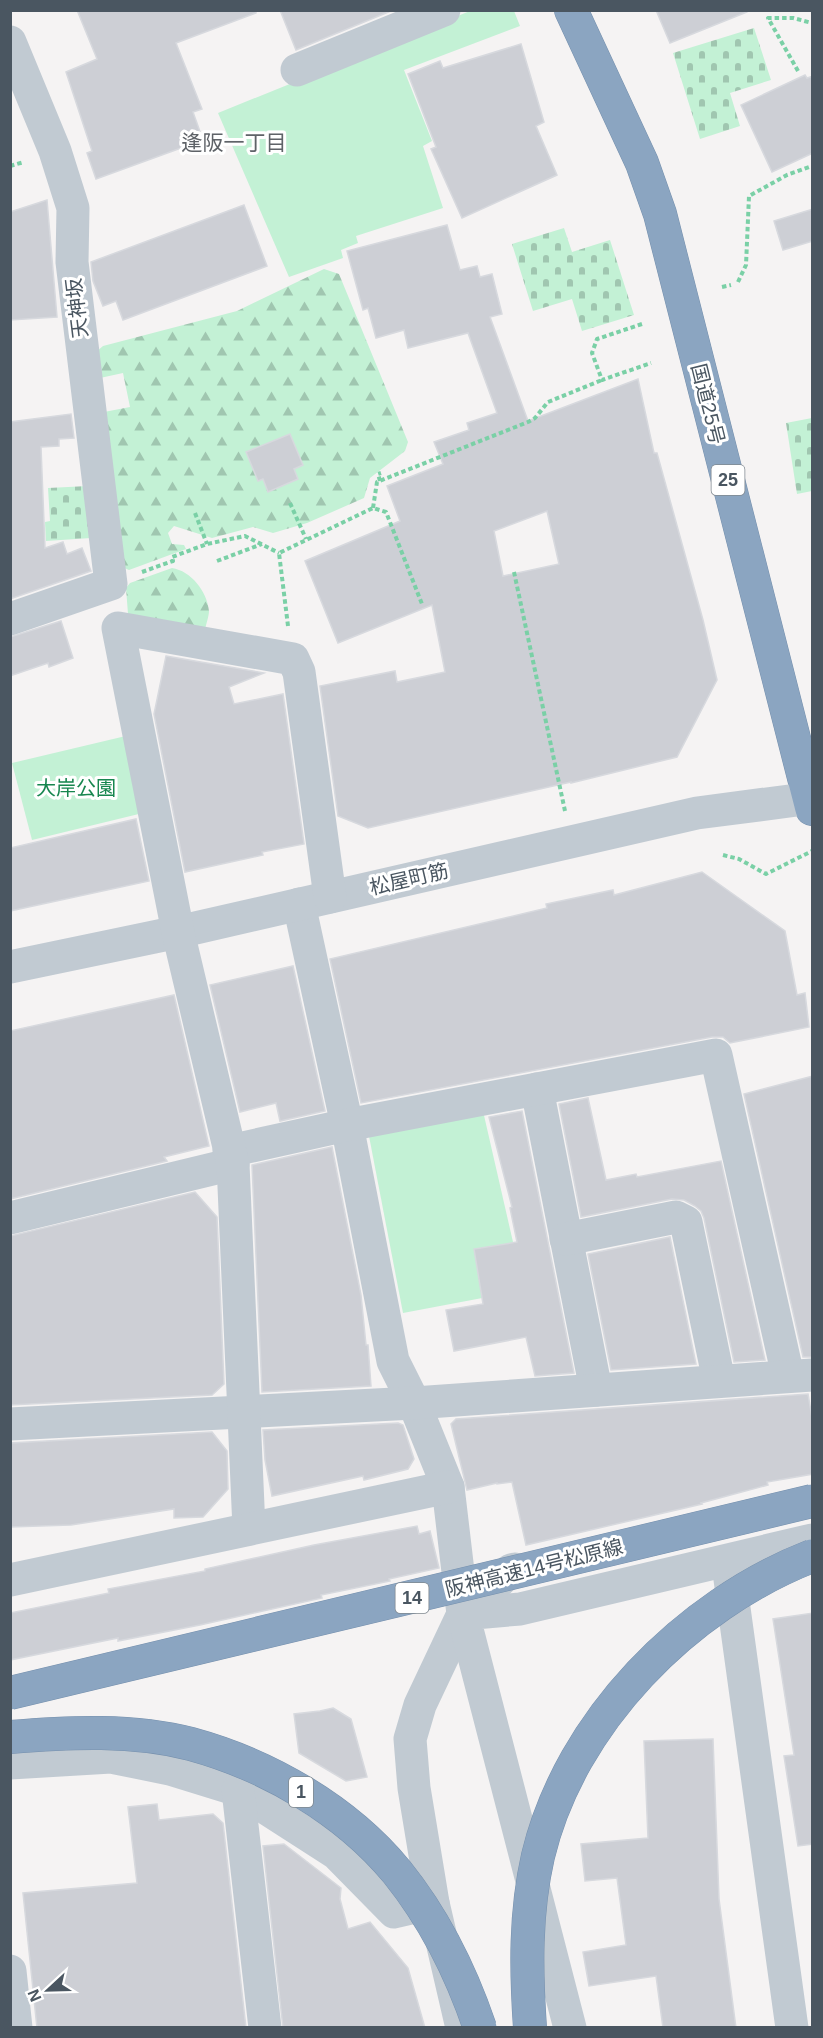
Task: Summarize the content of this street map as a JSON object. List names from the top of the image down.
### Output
{
  "streets": {
    "highway": [
      "国道25号",
      "25",
      "阪神高速14号松原線",
      "14",
      "1"
    ],
    "street": ["天神坂", "松屋町筋"]
  },
  "crossings": [
    ["国道25号", "松屋町筋"]
  ],
  "districts": ["逢阪一丁目"],
  "parks": ["大岸公園"],
  "north": "left"
}
